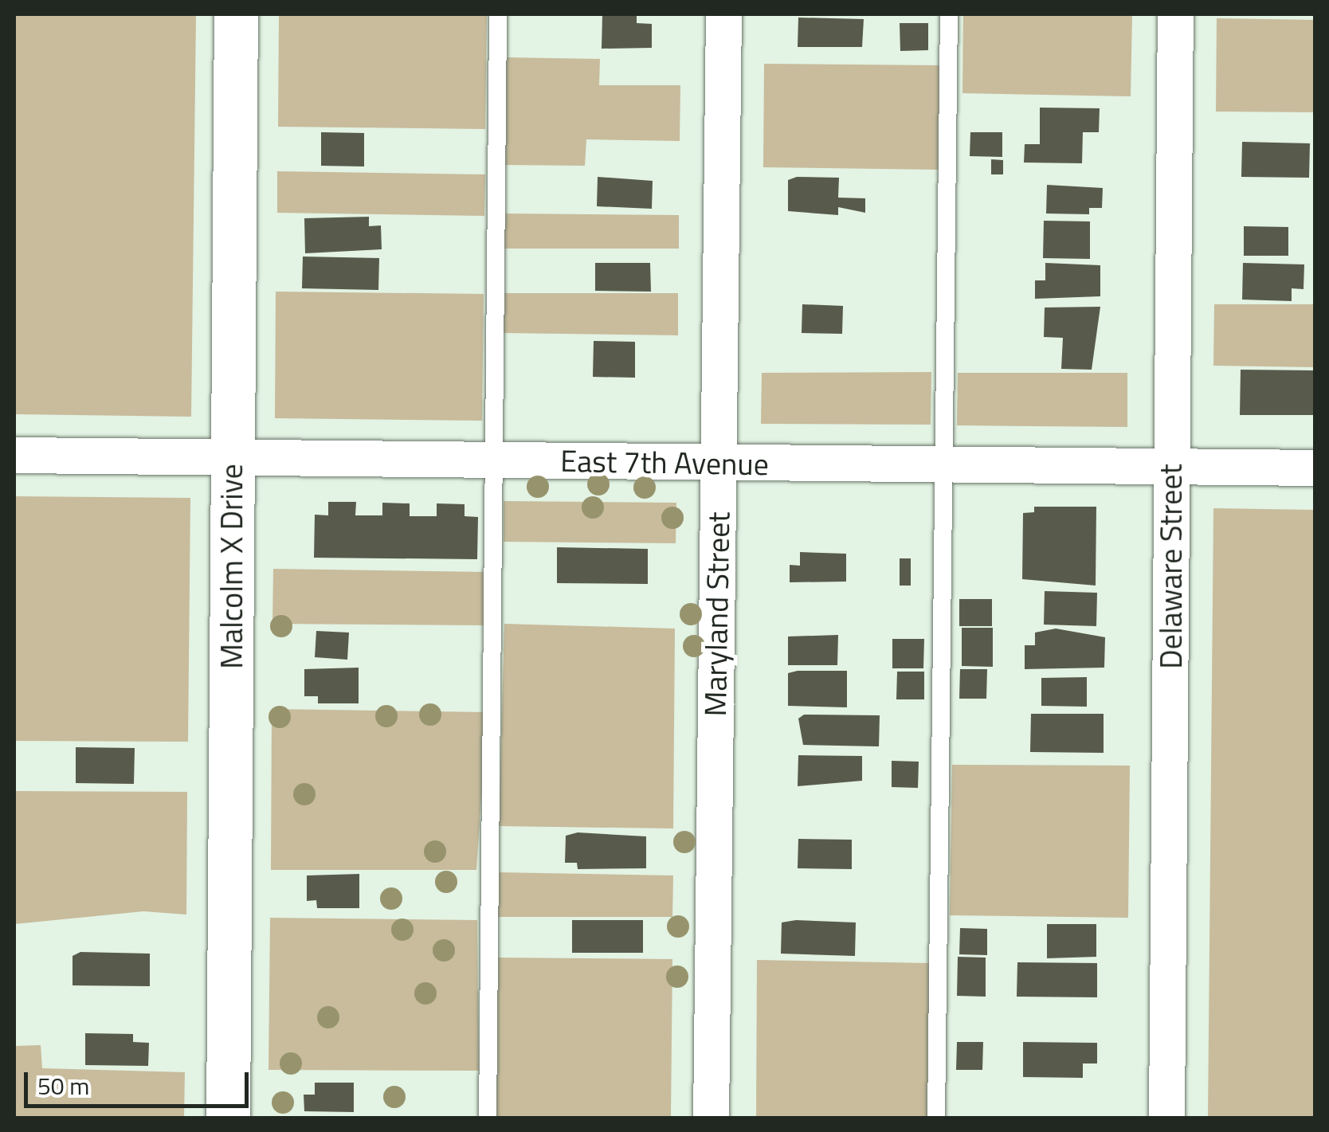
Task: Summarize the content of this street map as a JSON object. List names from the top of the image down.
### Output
{
  "streets": {
    "street": [
      "East 7th Avenue",
      "Malcolm X Drive",
      "Delaware Street",
      "Maryland Street"
    ]
  },
  "crossings": [
    ["East 7th Avenue", "Malcolm X Drive"],
    ["East 7th Avenue", "Delaware Street"],
    ["East 7th Avenue", "Maryland Street"]
  ],
  "scale_bar": "50 m"
}
